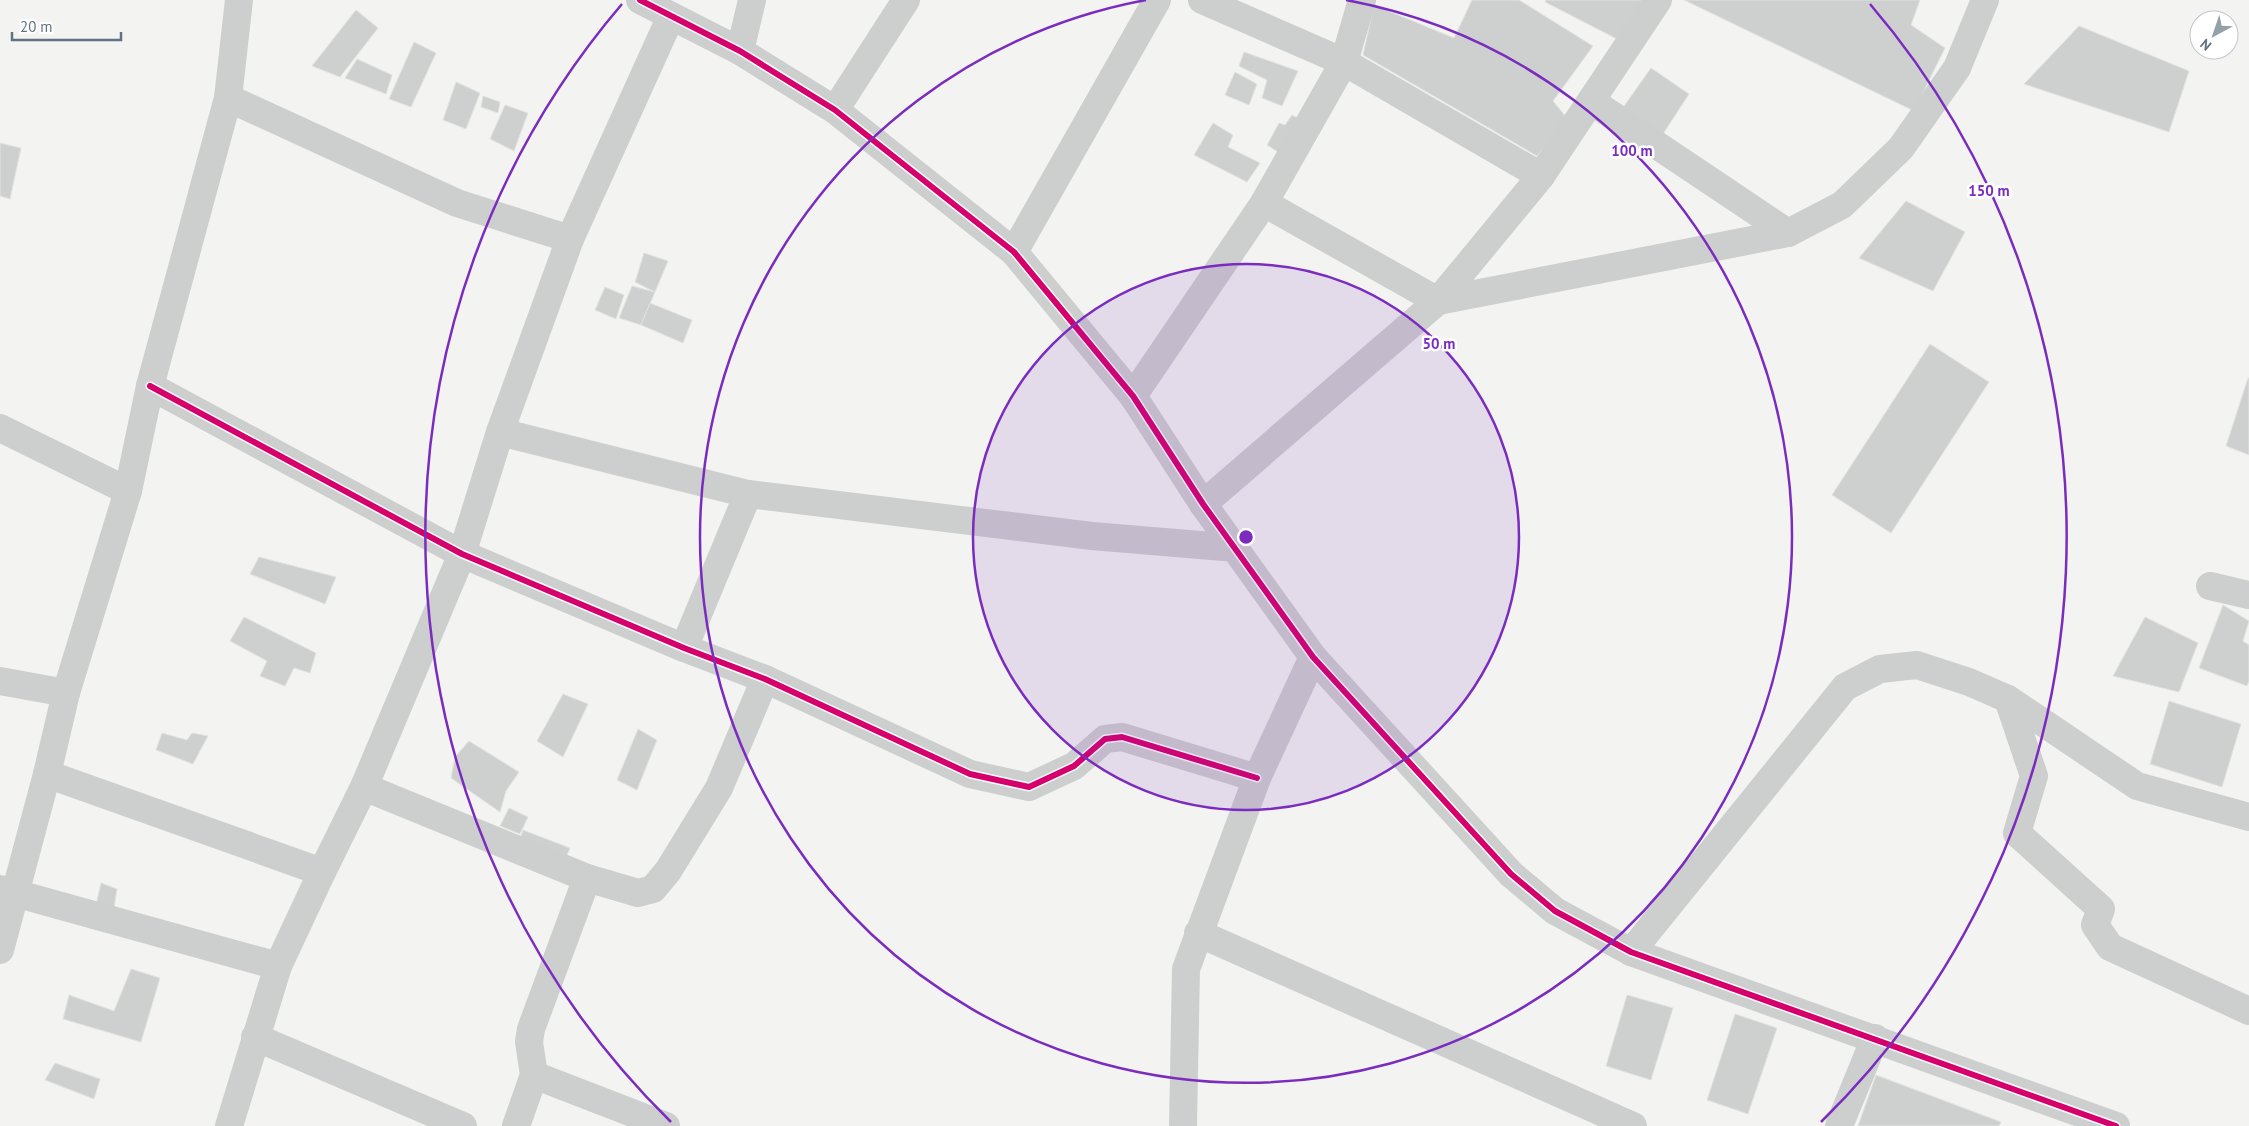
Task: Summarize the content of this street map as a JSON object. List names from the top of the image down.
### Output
{
  "scale_bar": "20 m",
  "north": "bottom left",
  "rings": ["100 m", "150 m", "50 m"]
}
